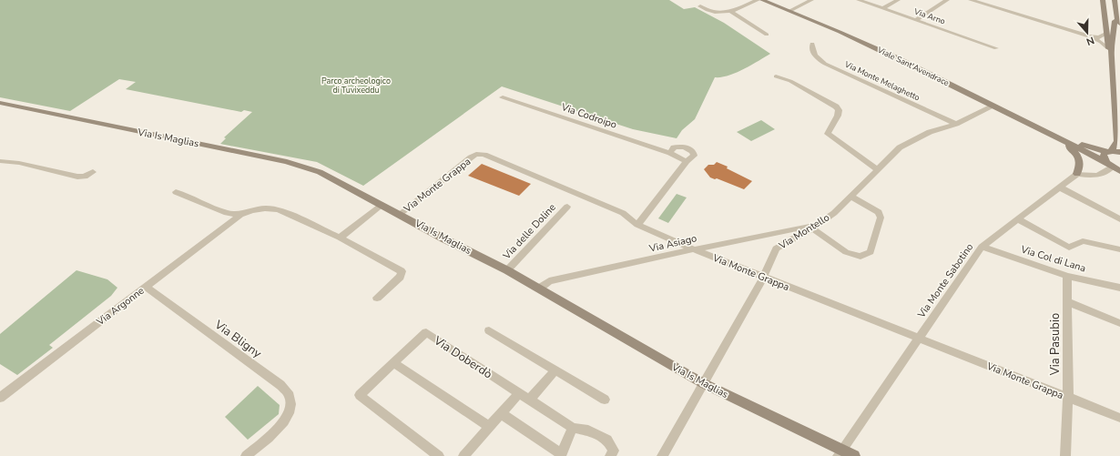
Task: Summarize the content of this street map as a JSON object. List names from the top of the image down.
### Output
{
  "streets": {
    "street": [
      "Via Arno",
      "Viale Sant'Avendrace",
      "Via Monte Melaghetto",
      "Via Codroipo",
      "Via Is Maglias",
      "Via Monte Grappa",
      "Via delle Doline",
      "Via Montello",
      "Via Asiago",
      "Via Col di Lana",
      "Via Monte Sabotino",
      "Via Argonne",
      "Via Bligny",
      "Via Pasubio",
      "Via Doberdò"
    ]
  },
  "crossings": [
    ["Viale Sant'Avendrace", "Via Montello"],
    ["Via Monte Melaghetto", "Via Montello"],
    ["Via Is Maglias", "Via Monte Grappa"],
    ["Via Is Maglias", "Via delle Doline"],
    ["Via Is Maglias", "Via Montello"],
    ["Via Is Maglias", "Via Asiago"],
    ["Via Is Maglias", "Via Monte Sabotino"],
    ["Via Monte Grappa", "Via Montello"],
    ["Via Monte Grappa", "Via Asiago"],
    ["Via Monte Grappa", "Via Monte Sabotino"],
    ["Via Monte Grappa", "Via Pasubio"],
    ["Via Montello", "Via Asiago"],
    ["Via Col di Lana", "Via Monte Sabotino"],
    ["Via Col di Lana", "Via Pasubio"],
    ["Via Argonne", "Via Bligny"]
  ],
  "parks": ["Parco archeologico di Tuvixeddu"],
  "north": "bottom"
}
